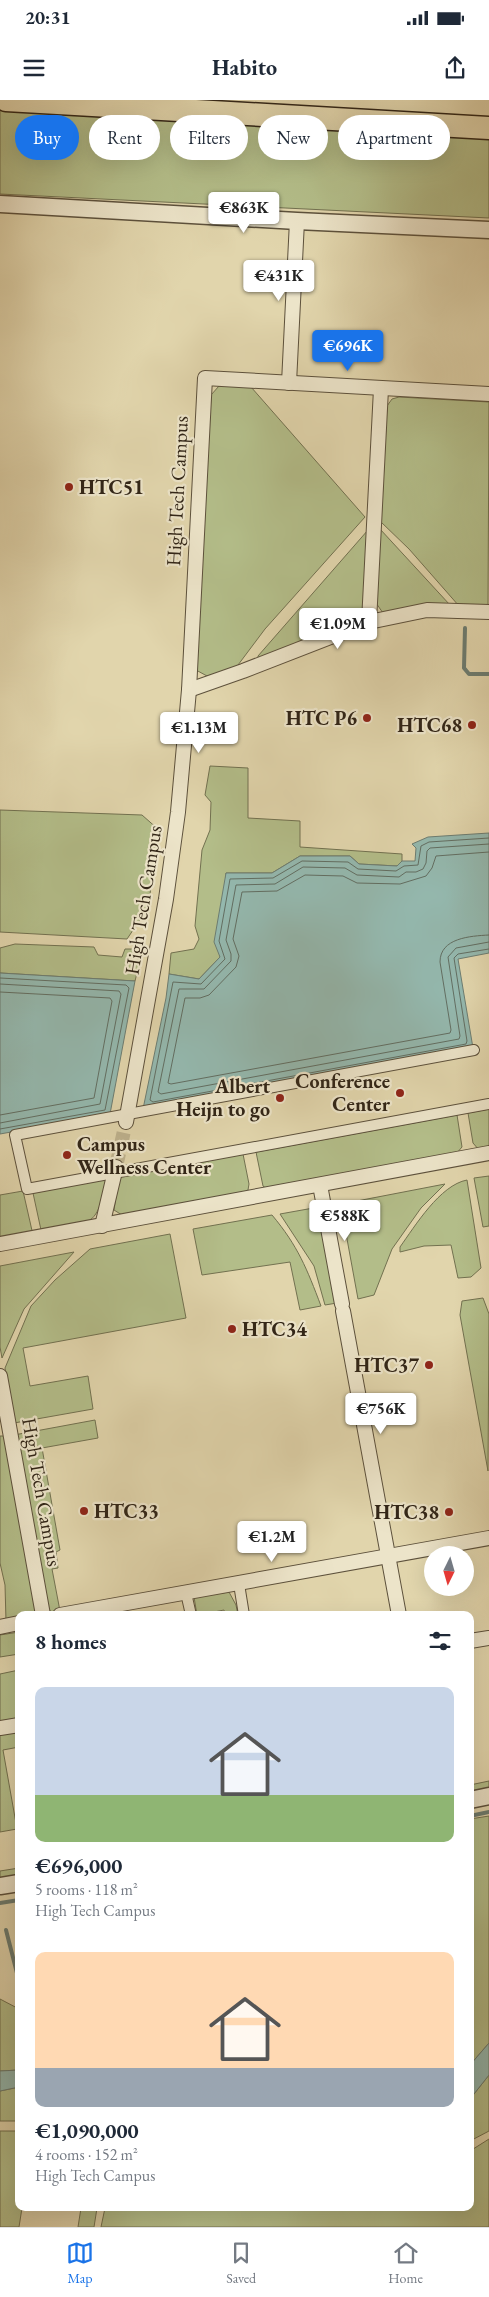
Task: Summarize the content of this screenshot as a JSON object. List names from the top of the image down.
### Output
{
  "streets": {
    "street": ["High Tech Campus"]
  },
  "places": [
    "HTC51",
    "HTC P6",
    "HTC68",
    "Conference Center",
    "Albert Heijn to go",
    "Campus Wellness Center",
    "HTC34",
    "HTC37",
    "HTC33",
    "HTC38"
  ],
  "north": "bottom",
  "page": {
    "status": "20:31",
    "header": "Habito",
    "chip": [
      "Buy",
      "Rent",
      "Filters",
      "New",
      "Apartment"
    ],
    "price": [
      "€863K",
      "€431K",
      "€696K",
      "€1.09M",
      "€1.13M",
      "€588K",
      "€756K",
      "€1.2M"
    ],
    "heading": "8 homes",
    "list": [
      {
        "name": "€696,000",
        "note": "5 rooms · 118 m² · High Tech Campus"
      },
      {
        "name": "€1,090,000",
        "note": "4 rooms · 152 m² · High Tech Campus"
      }
    ],
    "tabs": ["Map", "Saved", "Home"]
  }
}
